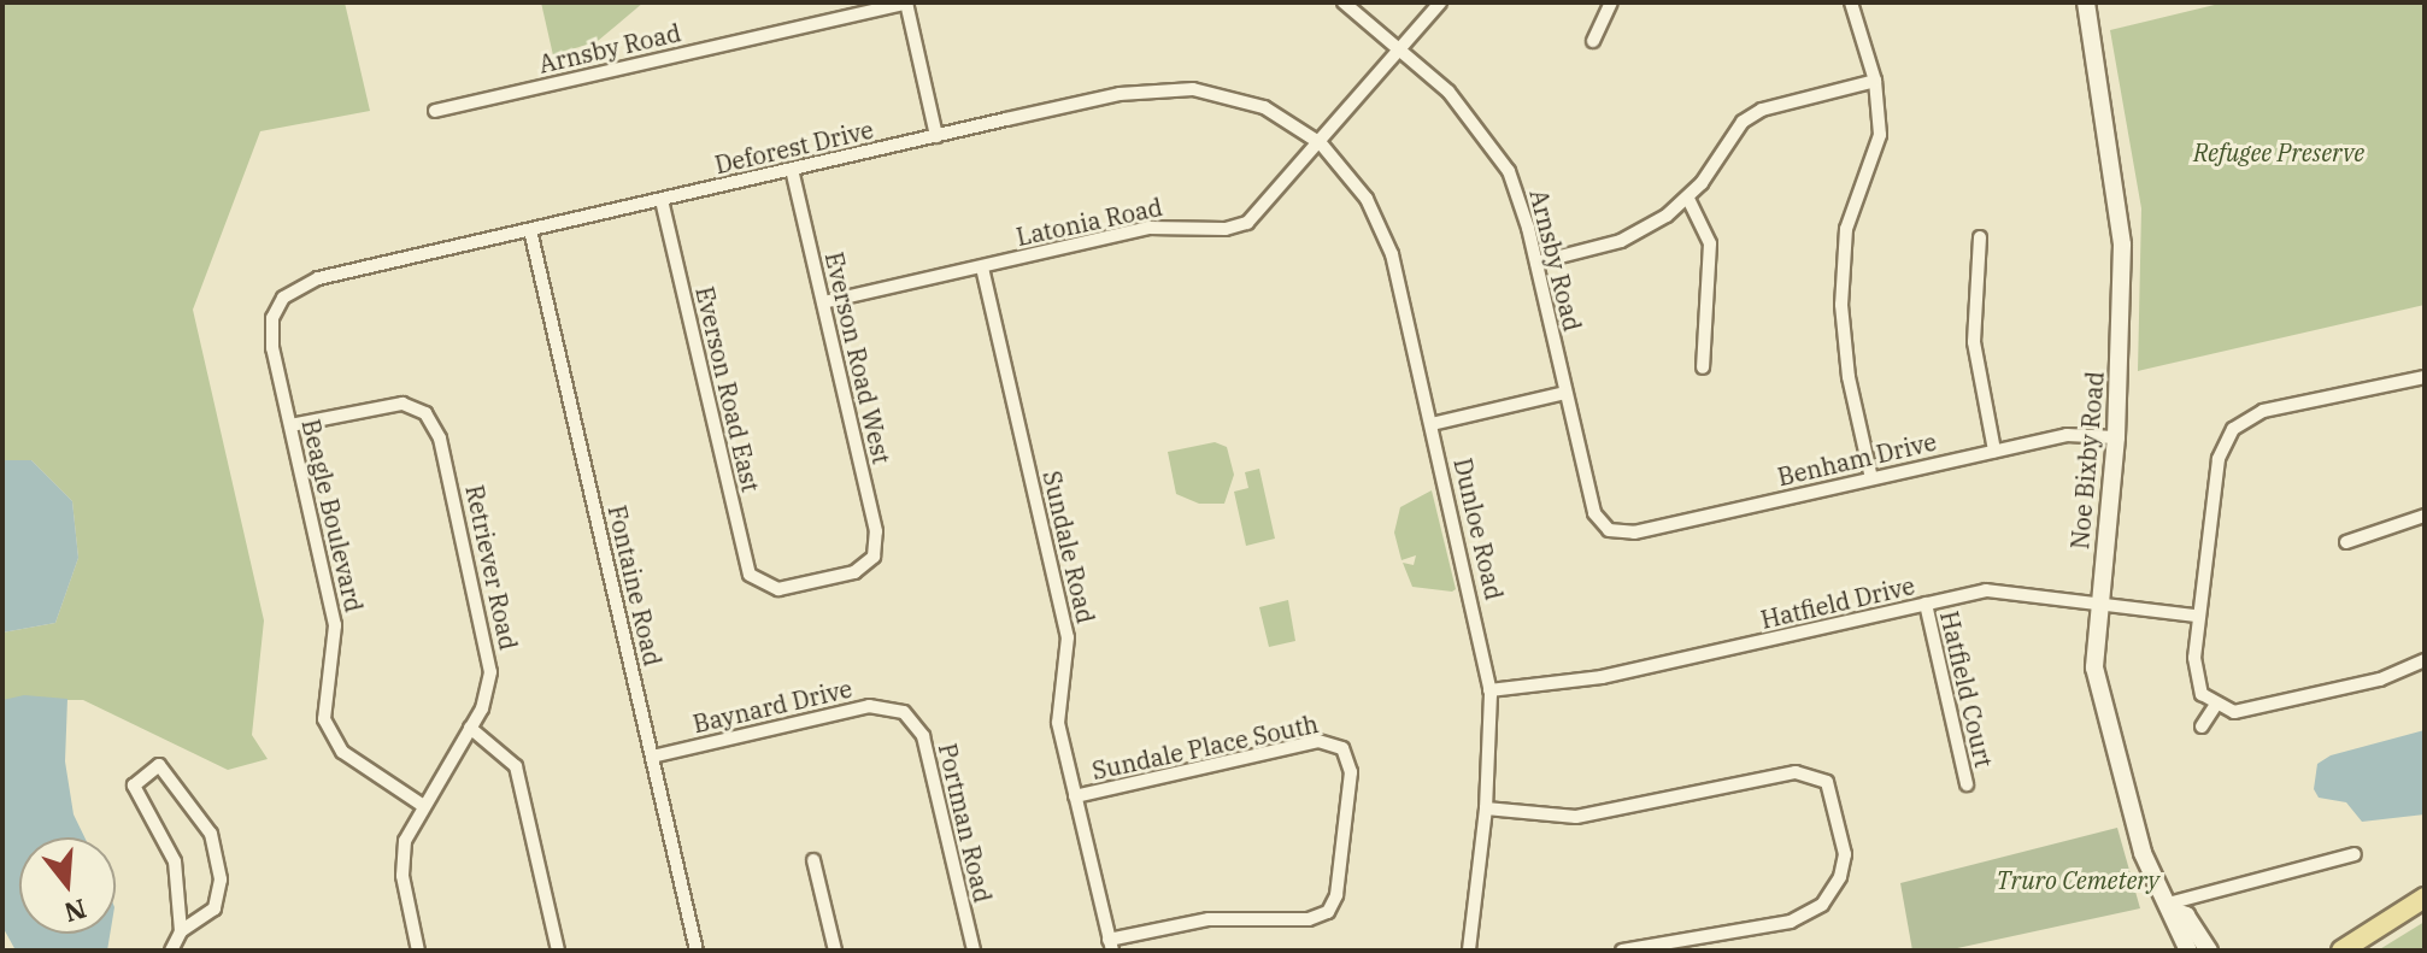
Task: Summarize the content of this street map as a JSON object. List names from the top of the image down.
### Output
{
  "streets": {
    "street": [
      "Arnsby Road",
      "Deforest Drive",
      "Latonia Road",
      "Everson Road West",
      "Everson Road East",
      "Benham Drive",
      "Noe Bixby Road",
      "Beagle Boulevard",
      "Dunloe Road",
      "Sundale Road",
      "Retriever Road",
      "Fontaine Road",
      "Hatfield Drive",
      "Hatfield Court",
      "Baynard Drive",
      "Sundale Place South",
      "Portman Road"
    ]
  },
  "crossings": [
    ["Arnsby Road", "Latonia Road"],
    ["Arnsby Road", "Benham Drive"],
    ["Deforest Drive", "Latonia Road"],
    ["Deforest Drive", "Everson Road West"],
    ["Deforest Drive", "Everson Road East"],
    ["Deforest Drive", "Beagle Boulevard"],
    ["Deforest Drive", "Dunloe Road"],
    ["Deforest Drive", "Fontaine Road"],
    ["Latonia Road", "Everson Road West"],
    ["Latonia Road", "Dunloe Road"],
    ["Latonia Road", "Sundale Road"],
    ["Everson Road West", "Everson Road East"],
    ["Benham Drive", "Noe Bixby Road"],
    ["Noe Bixby Road", "Hatfield Drive"],
    ["Beagle Boulevard", "Retriever Road"],
    ["Dunloe Road", "Hatfield Drive"],
    ["Sundale Road", "Sundale Place South"],
    ["Fontaine Road", "Baynard Drive"],
    ["Hatfield Drive", "Hatfield Court"],
    ["Baynard Drive", "Portman Road"]
  ],
  "parks": ["Refugee Preserve", "Truro Cemetery"],
  "north": "bottom"
}
